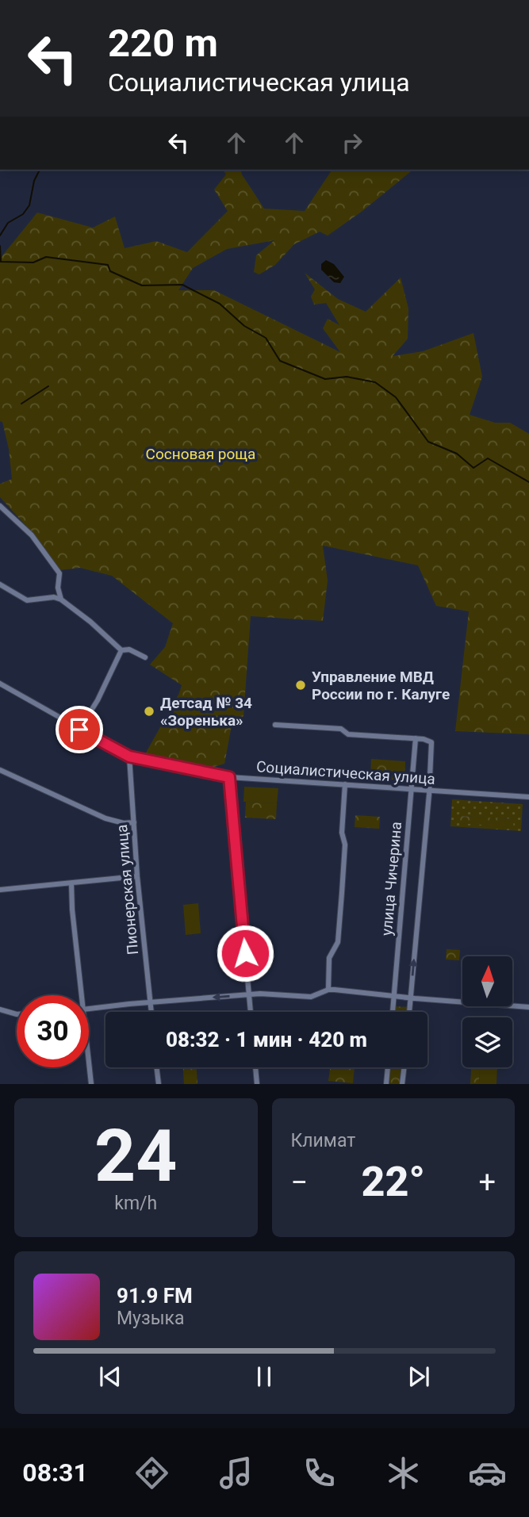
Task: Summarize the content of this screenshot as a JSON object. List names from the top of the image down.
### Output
{
  "streets": {
    "street": ["Социалистическая улица", "улица Чичерина", "Пионерская улица"]
  },
  "crossings": [
    ["Социалистическая улица", "улица Чичерина"],
    ["Социалистическая улица", "Пионерская улица"]
  ],
  "parks": ["Сосновая роща"],
  "places": ["Управление МВД России по г. Калуге", "Детсад № 34 «Зоренька»"],
  "north": "top",
  "page": {
    "turn": ["220 m", "Социалистическая улица"],
    "limit": "30",
    "trip": "08:32 · 1 мин · 420 m",
    "tile": [
      ["24", "km/h"],
      "Климат"
    ],
    "heat": ["−", "22°", "+"],
    "song": ["91.9 FM", "Музыка"],
    "tabs": "08:31"
  }
}
